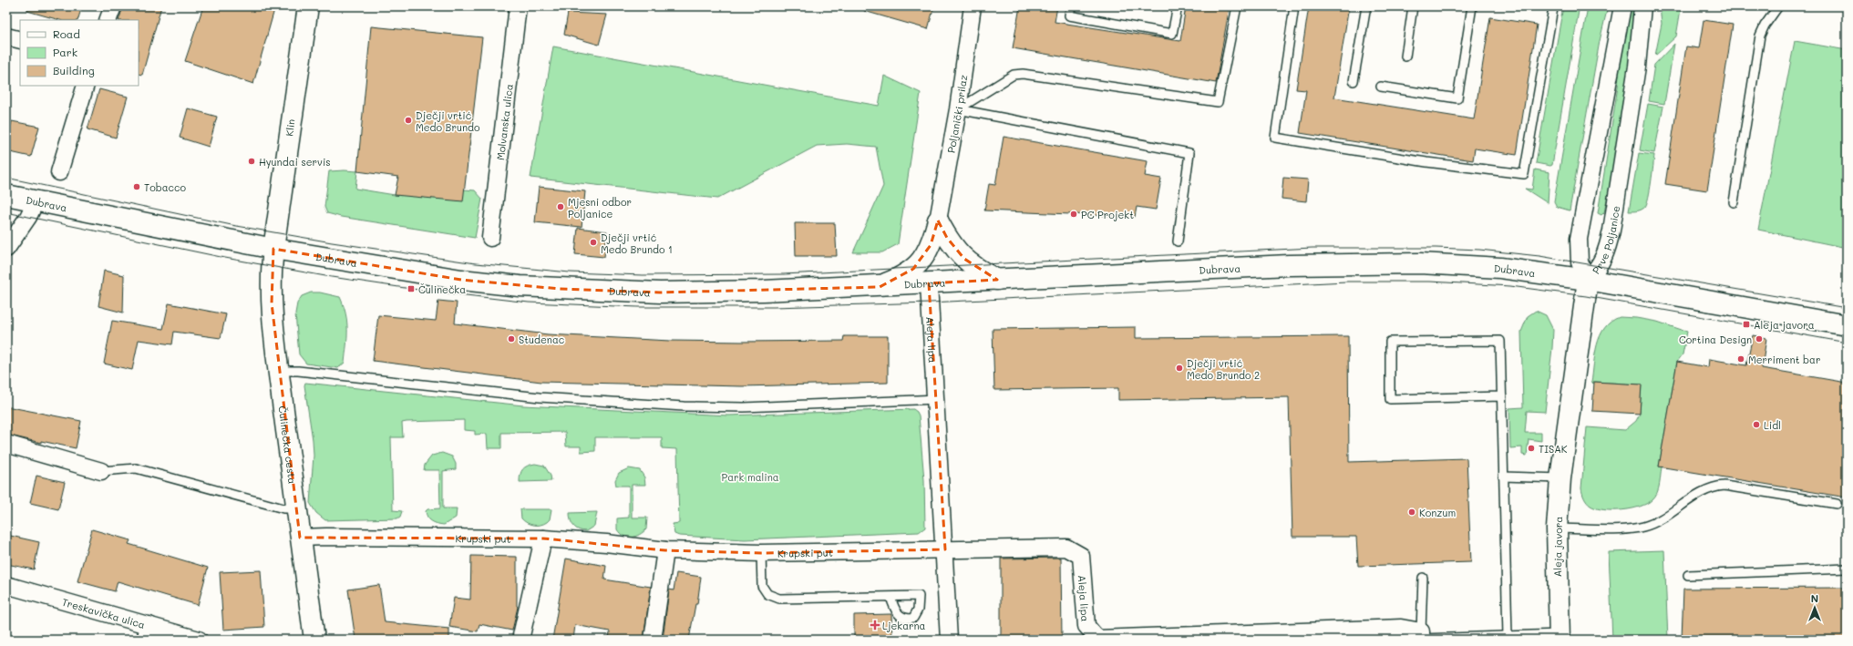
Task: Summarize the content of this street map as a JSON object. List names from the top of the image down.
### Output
{
  "streets": {
    "main road": [
      "Klin",
      "Dubrava",
      "Čulinečka cesta",
      "Aleja javora"
    ],
    "street": [
      "Poljanički prilaz",
      "Molvanska ulica",
      "Prve Poljanice",
      "Aleja lipa",
      "Krupski put",
      "Treskavička ulica"
    ]
  },
  "crossings": [
    ["Klin", "Dubrava"],
    ["Klin", "Čulinečka cesta"],
    ["Dubrava", "Prve Poljanice"],
    ["Dubrava", "Aleja lipa"],
    ["Dubrava", "Čulinečka cesta"],
    ["Dubrava", "Aleja javora"],
    ["Prve Poljanice", "Aleja javora"],
    ["Aleja lipa", "Krupski put"],
    ["Čulinečka cesta", "Krupski put"]
  ],
  "parks": ["Park malina"],
  "places": {
    "other": [
      "Dječji vrtić Medo Brundo",
      "Hyundai servis",
      "Tobacco",
      "Mjesni odbor Poljanice",
      "PC Projekt",
      "Dječji vrtić Medo Brundo 1",
      "Studenac",
      "Cortina Design",
      "Merriment bar",
      "Dječji vrtić Medo Brundo 2",
      "Lidl",
      "TISAK",
      "Konzum"
    ],
    "transit": ["Čulinečka", "Aleja javora"],
    "health": ["Ljekarna"]
  },
  "legend": ["Road", "Park", "Building"],
  "north": "top"
}
